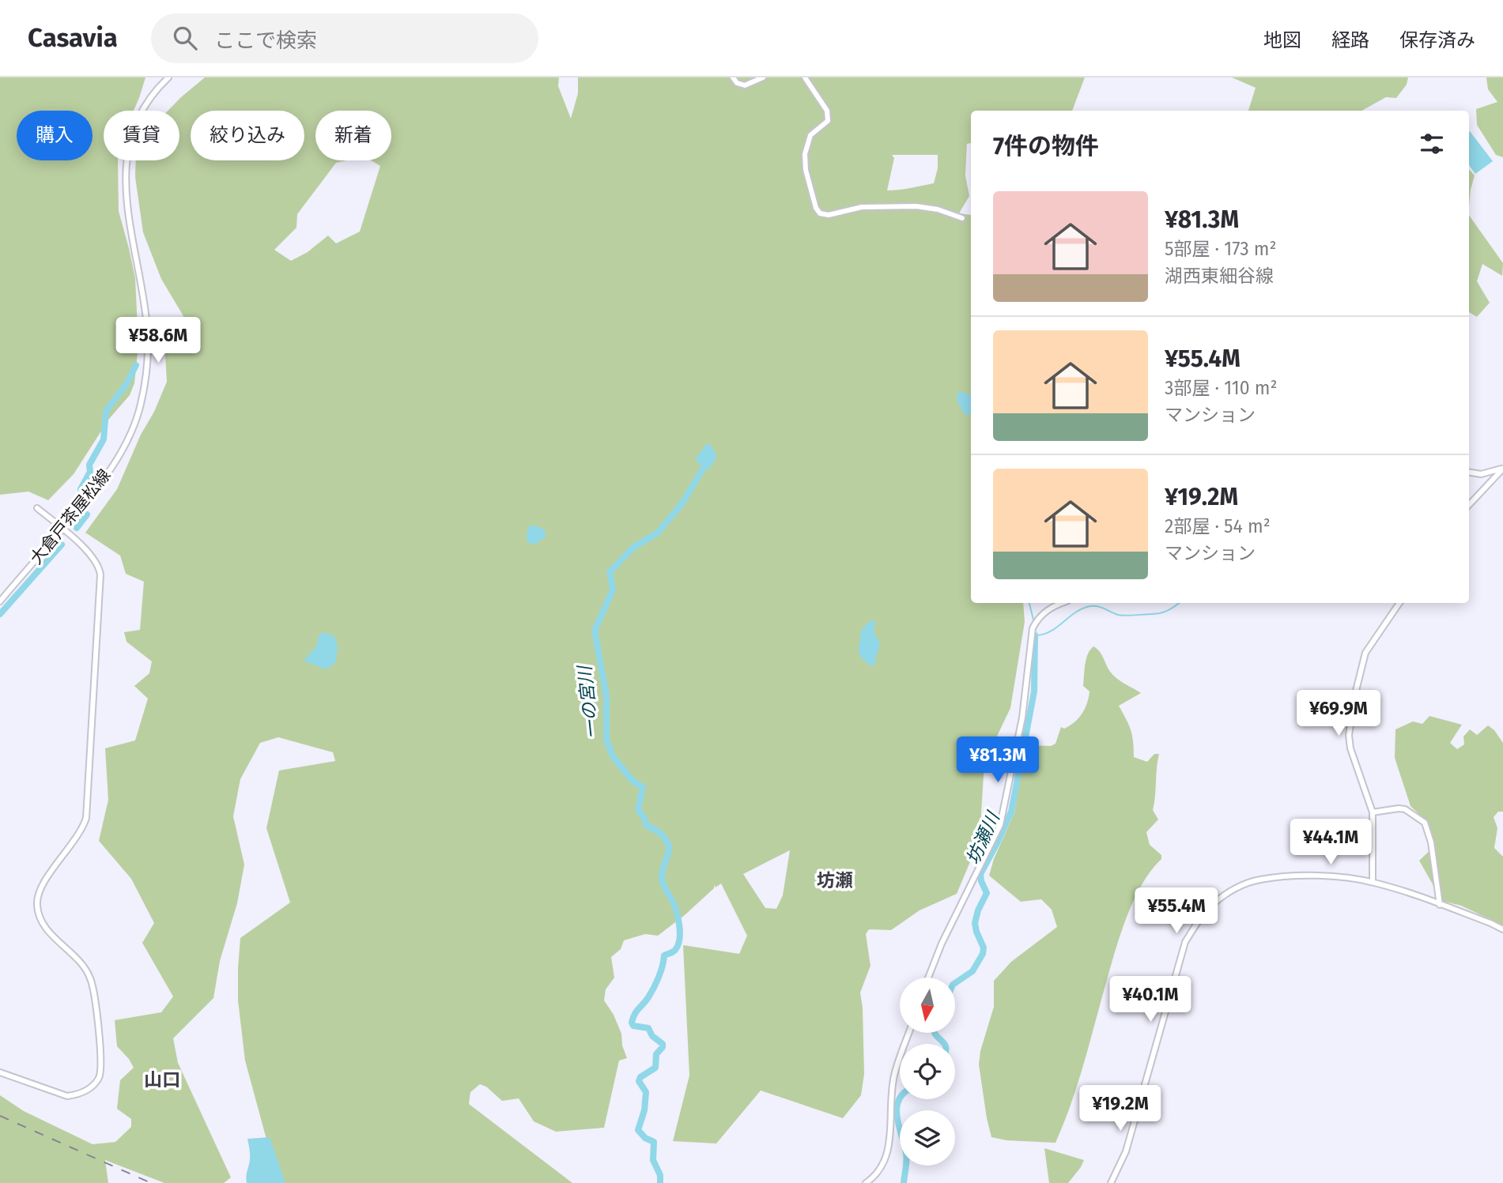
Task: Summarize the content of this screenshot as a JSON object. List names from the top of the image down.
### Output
{
  "streets": {
    "street": ["大倉戸茶屋松線"]
  },
  "districts": ["坊瀬", "山口"],
  "water": ["一の宮川", "坊瀬川"],
  "north": "bottom",
  "page": {
    "header": "Casavia",
    "search": "ここで検索",
    "nav": ["地図", "経路", "保存済み"],
    "chip": [
      "購入",
      "賃貸",
      "絞り込み",
      "新着"
    ],
    "heading": "7件の物件",
    "list": [
      {
        "name": "¥81.3M",
        "note": "5部屋 · 173 m² · 湖西東細谷線"
      },
      {
        "name": "¥55.4M",
        "note": "3部屋 · 110 m² · マンション"
      },
      {
        "name": "¥19.2M",
        "note": "2部屋 · 54 m² · マンション"
      }
    ],
    "price": [
      "¥58.6M",
      "¥69.9M",
      "¥81.3M",
      "¥44.1M",
      "¥55.4M",
      "¥40.1M",
      "¥19.2M"
    ]
  }
}
